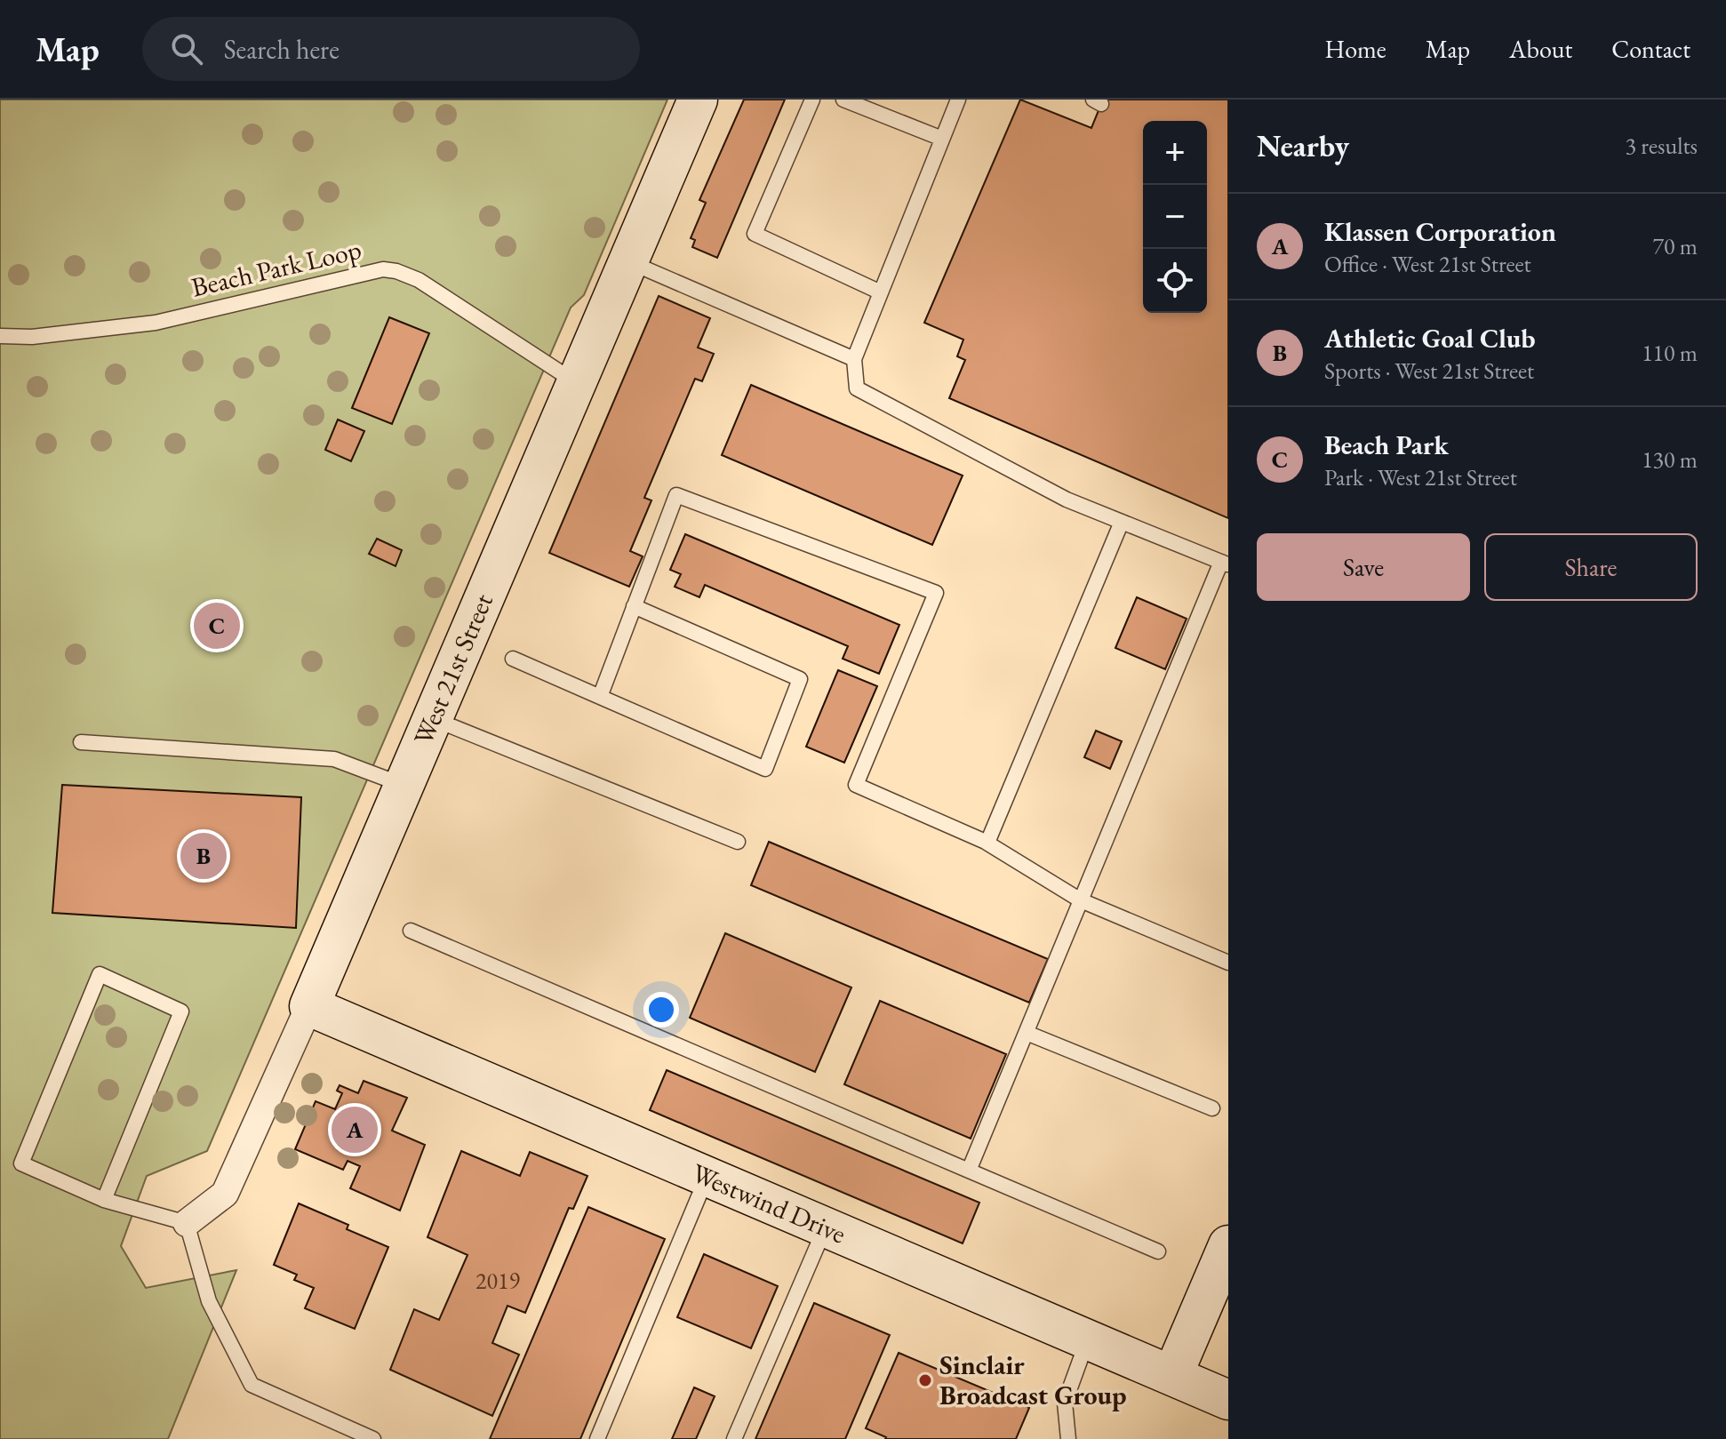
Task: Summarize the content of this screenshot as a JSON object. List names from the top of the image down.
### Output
{
  "streets": {
    "street": ["West 21st Street", "Westwind Drive"],
    "lane": ["Beach Park Loop"]
  },
  "crossings": [
    ["Beach Park Loop", "West 21st Street"],
    ["West 21st Street", "Westwind Drive"]
  ],
  "places": ["Sinclair Broadcast Group"],
  "house_numbers": ["2019"],
  "page": {
    "header": "Map",
    "search": "Search here",
    "nav": [
      "Home",
      "Map",
      "About",
      "Contact"
    ],
    "heading": ["Nearby", "3 results"],
    "map_buttons": ["+", "−"],
    "list": [
      {
        "mark": "A",
        "name": "Klassen Corporation",
        "note": "Office · West 21st Street",
        "value": "70 m"
      },
      {
        "mark": "B",
        "name": "Athletic Goal Club",
        "note": "Sports · West 21st Street",
        "value": "110 m"
      },
      {
        "mark": "C",
        "name": "Beach Park",
        "note": "Park · West 21st Street",
        "value": "130 m"
      }
    ],
    "buttons": ["Save", "Share"],
    "pins": ["C", "B", "A"]
  }
}
